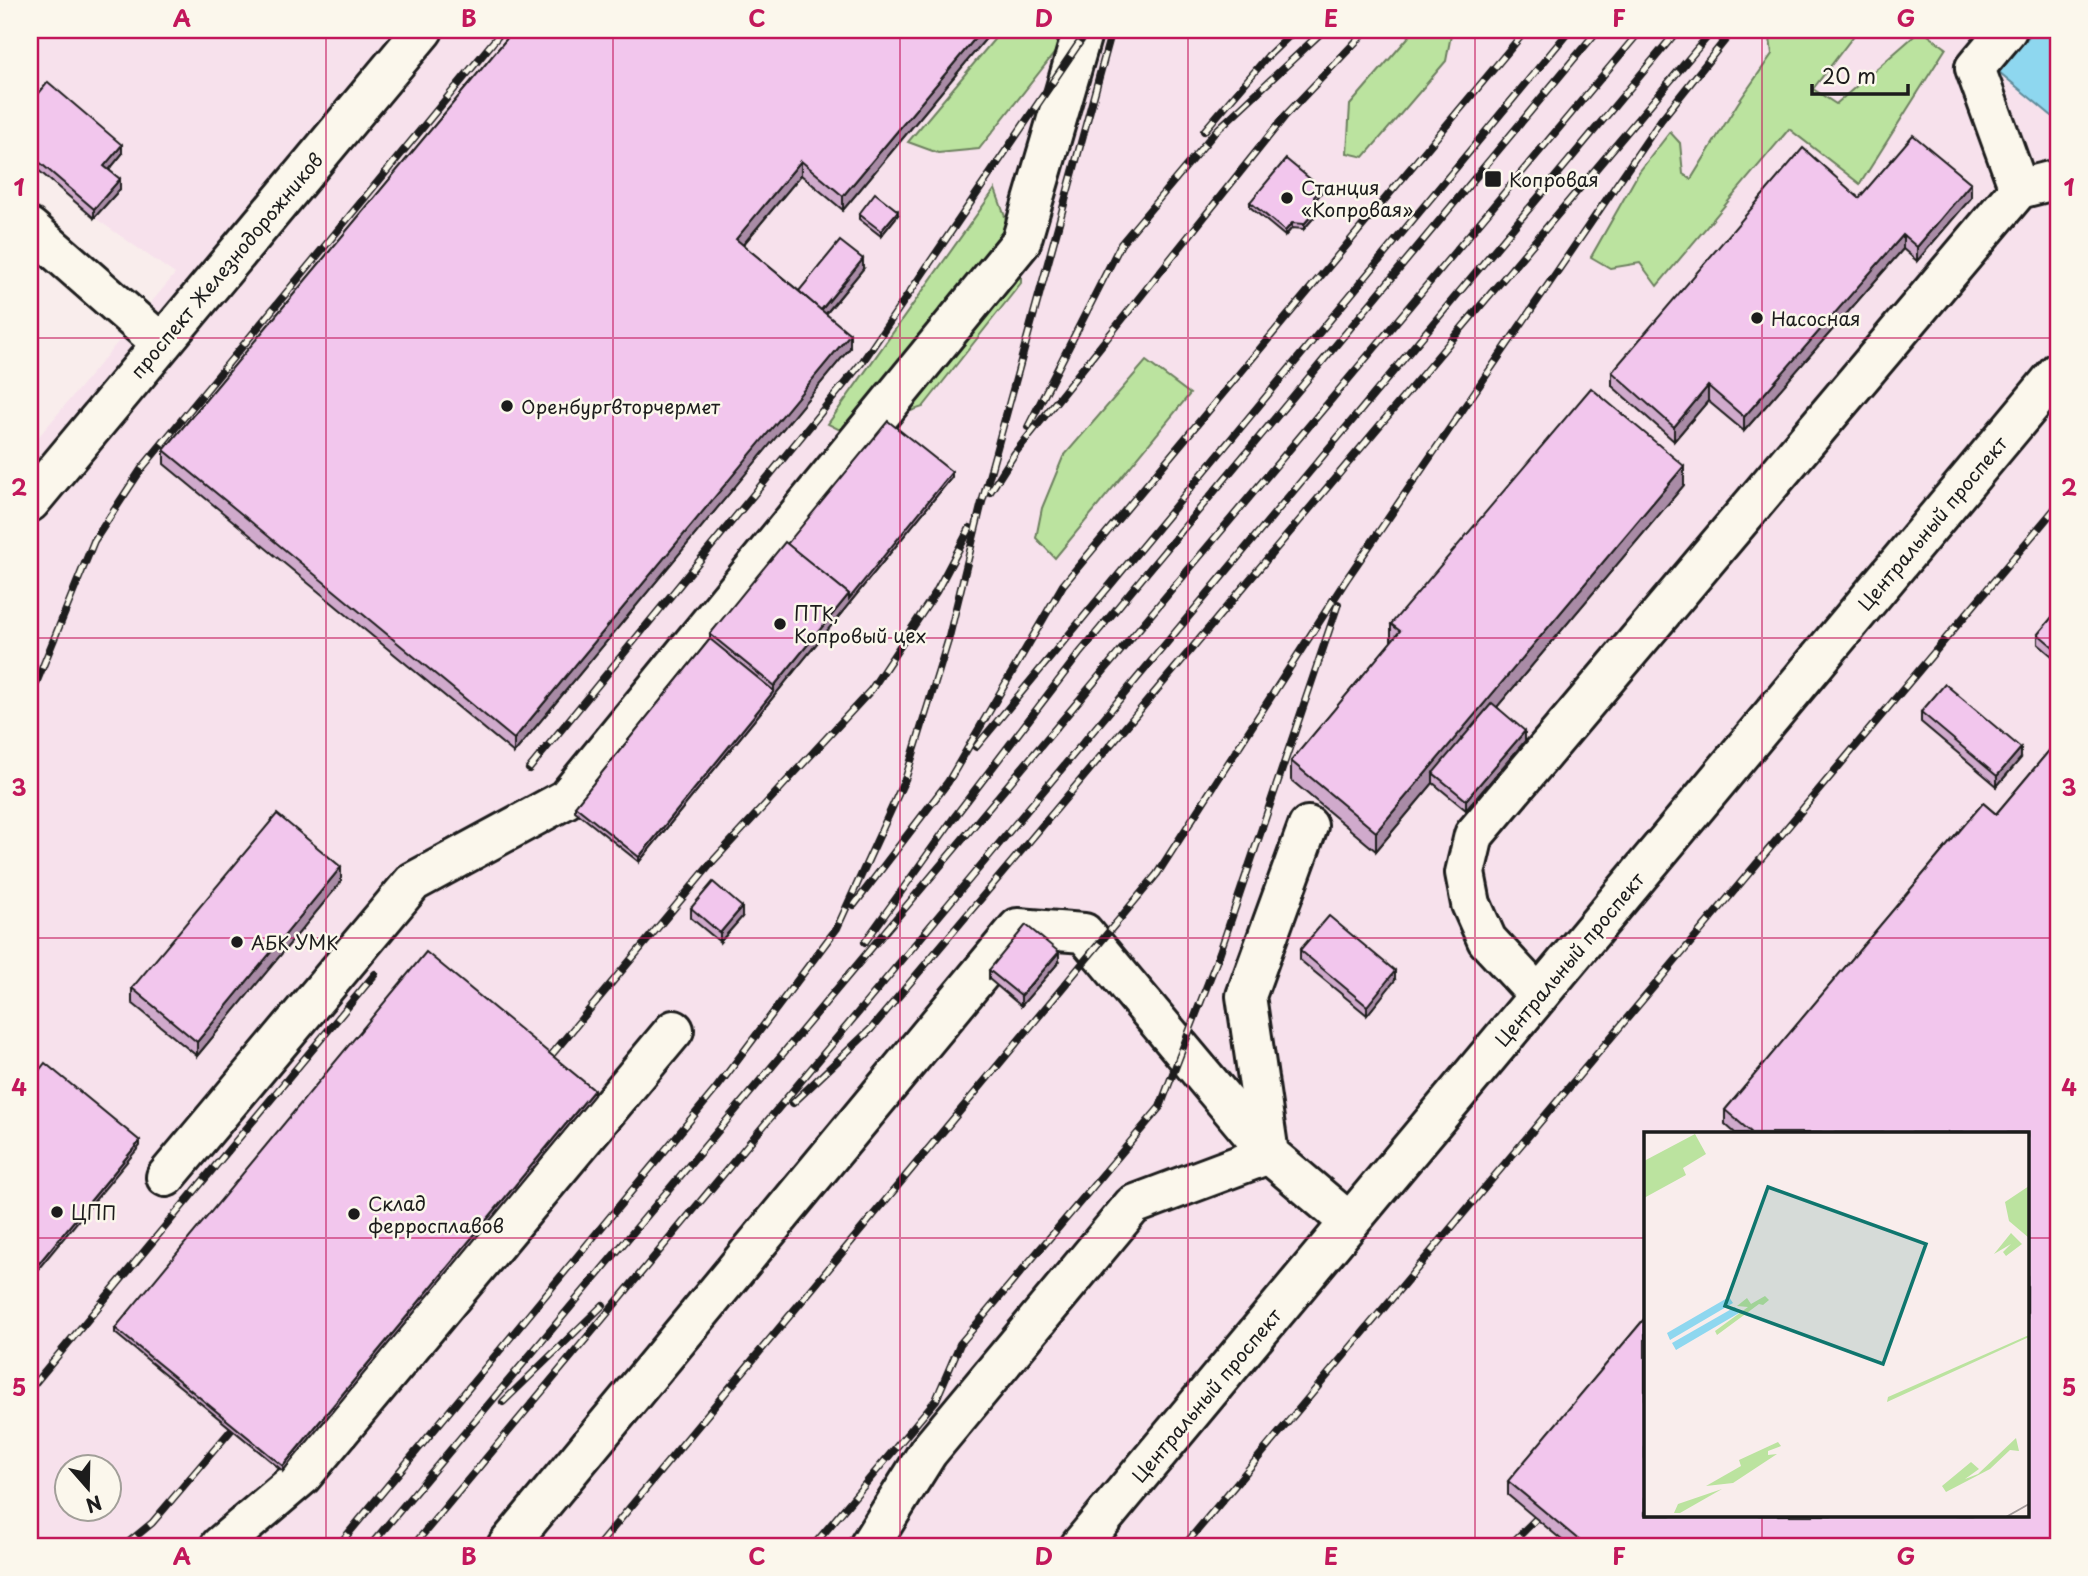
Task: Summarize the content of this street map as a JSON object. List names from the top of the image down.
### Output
{
  "streets": {
    "street": ["проспект Железнодорожников", "Центральный проспект"]
  },
  "places": {
    "transit": ["Копровая"],
    "other": [
      "Станция «Копровая»",
      "Насосная",
      "Оренбургвторчермет",
      "ПТК, Копровый цех",
      "АБК УМК",
      "ЦПП",
      "Склад ферросплавов"
    ]
  },
  "scale_bar": "20 m",
  "north": "bottom",
  "grid": {
    "columns": [
      "A",
      "B",
      "C",
      "D",
      "E",
      "F",
      "G"
    ],
    "rows": [
      "1",
      "2",
      "3",
      "4",
      "5"
    ]
  }
}
